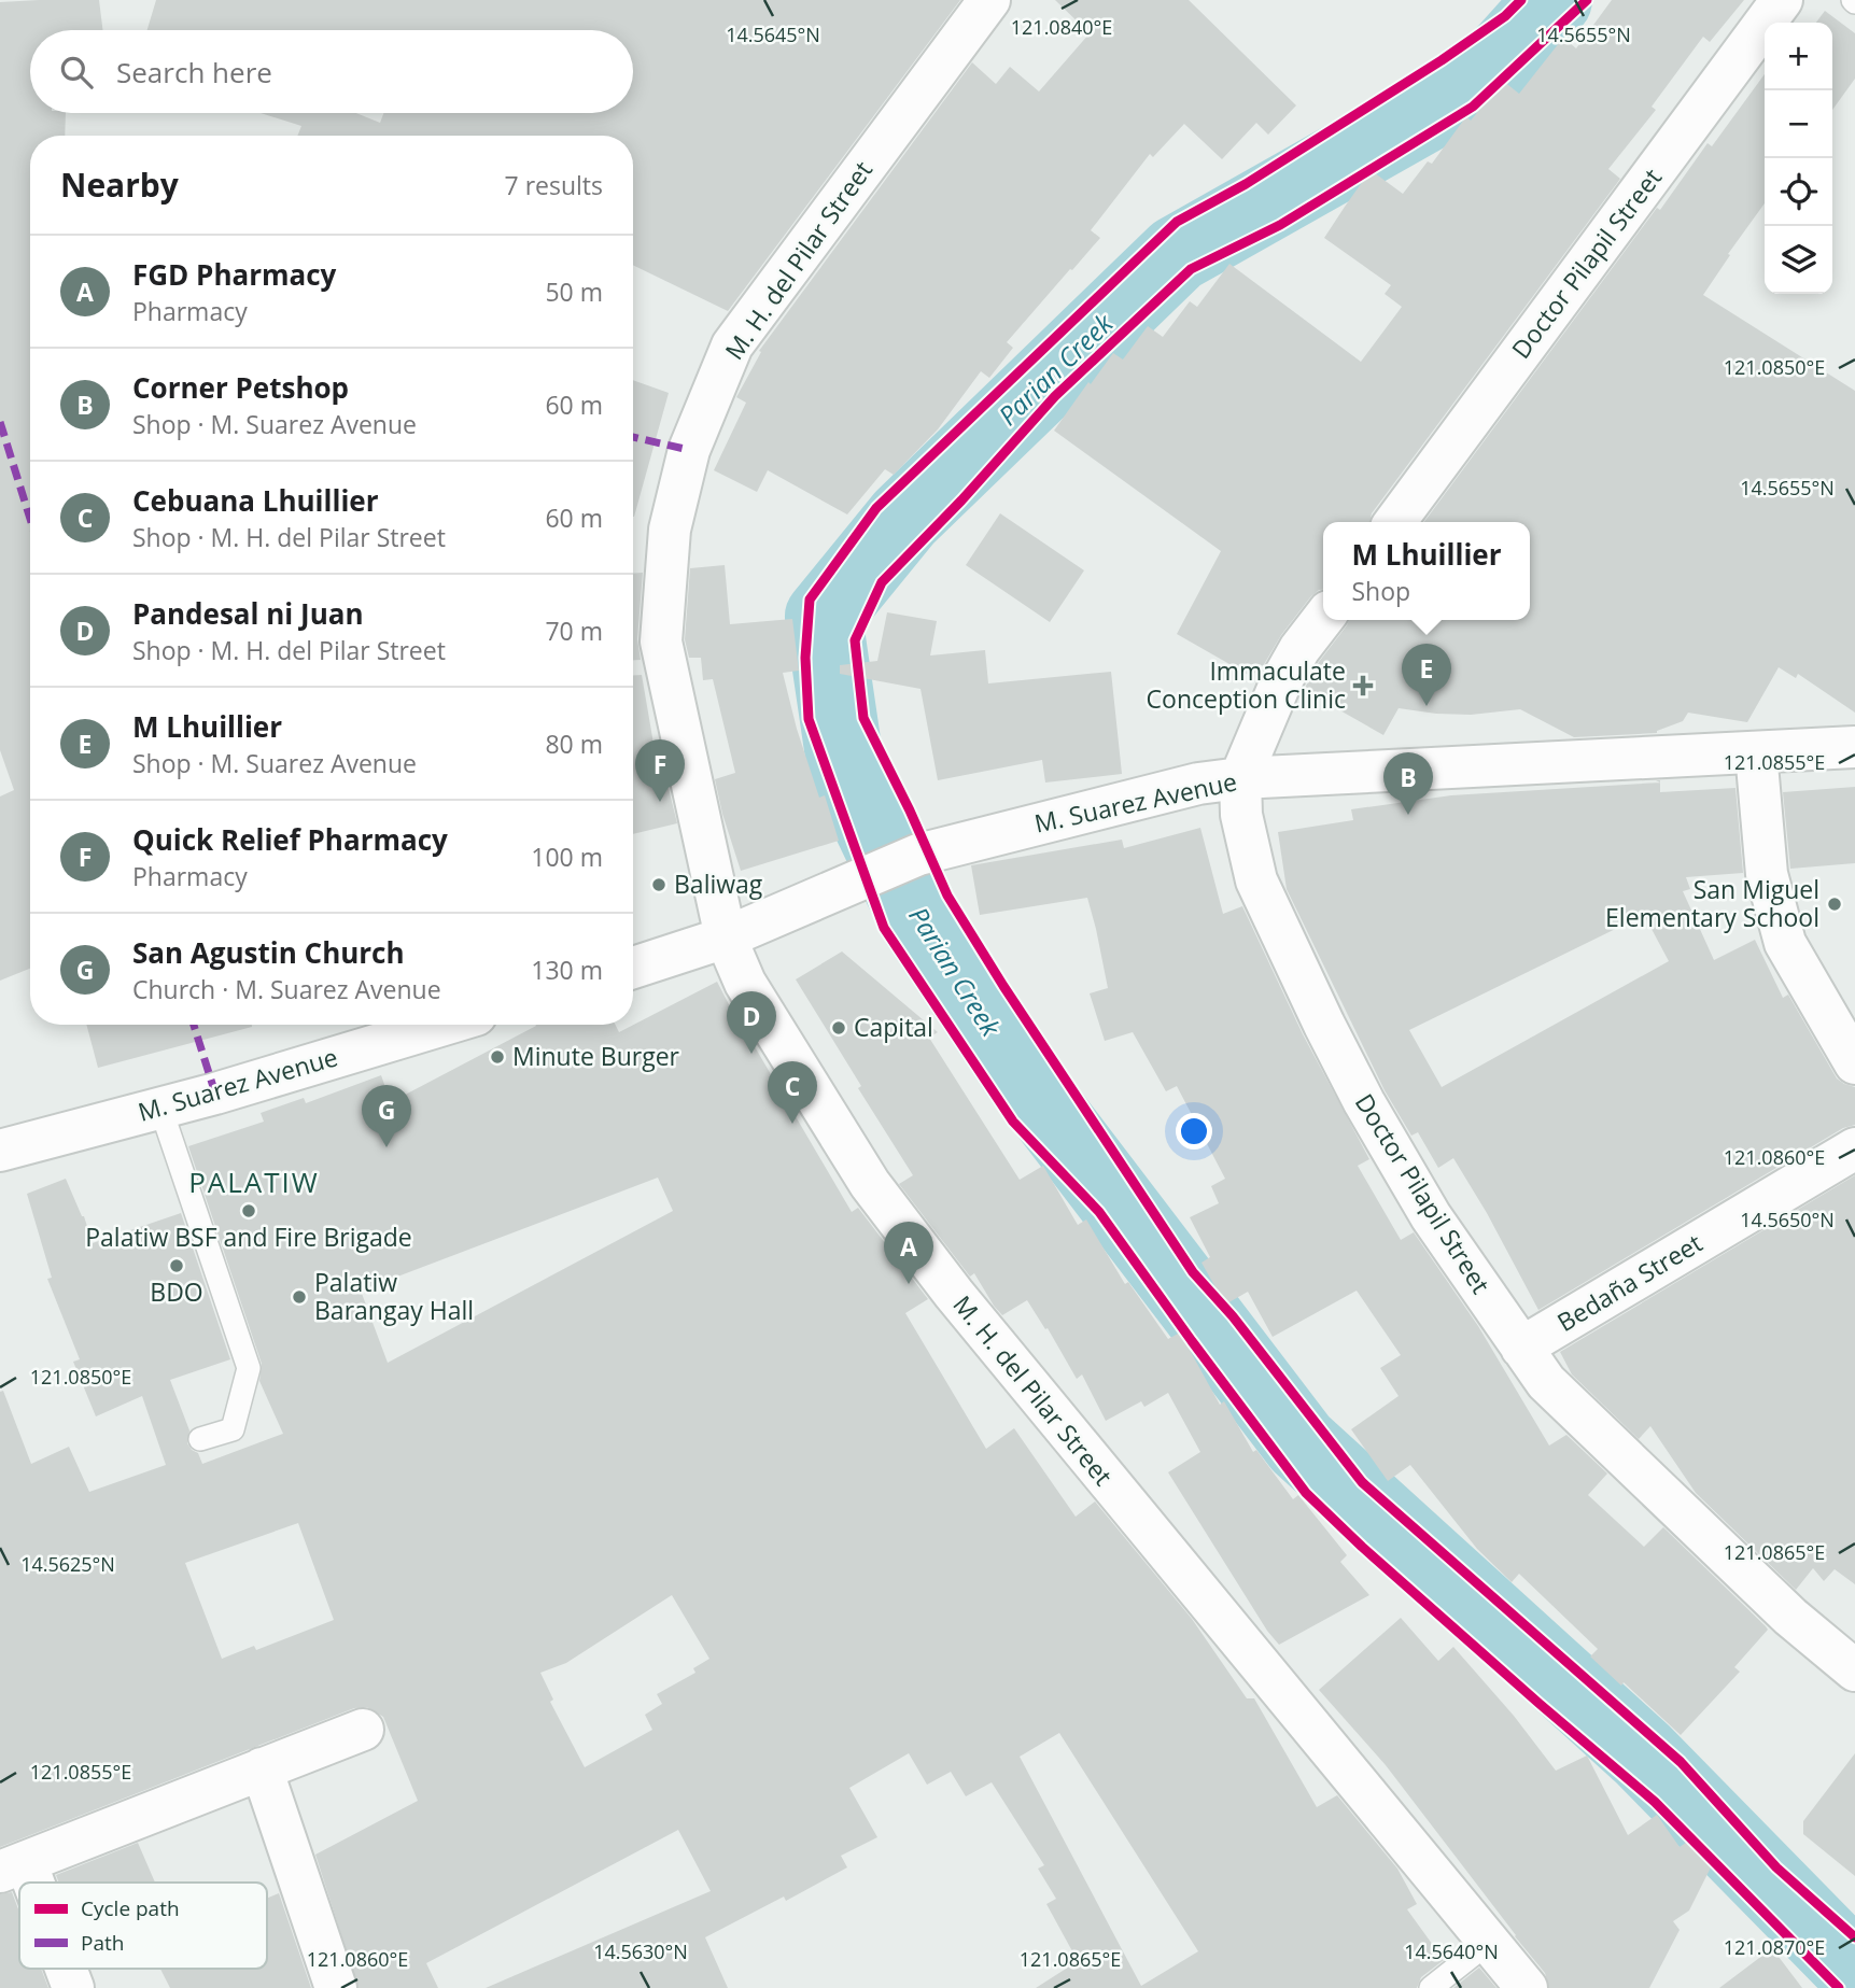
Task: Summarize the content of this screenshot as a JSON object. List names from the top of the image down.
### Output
{
  "streets": {
    "street": [
      "M. H. del Pilar Street",
      "Doctor Pilapil Street",
      "M. Suarez Avenue",
      "Bedaña Street"
    ]
  },
  "crossings": [
    ["M. H. del Pilar Street", "M. Suarez Avenue"],
    ["Doctor Pilapil Street", "M. Suarez Avenue"],
    ["Doctor Pilapil Street", "Bedaña Street"]
  ],
  "districts": ["PALATIW"],
  "water": ["Parian Creek"],
  "places": {
    "health": ["Immaculate Conception Clinic"],
    "other": [
      "Baliwag",
      "San Miguel Elementary School",
      "Capital",
      "Minute Burger",
      "Palatiw BSF and Fire Brigade",
      "BDO",
      "Palatiw Barangay Hall"
    ]
  },
  "legend": ["Cycle path", "Path"],
  "page": {
    "map_buttons": ["+", "−"],
    "search": "Search here",
    "heading": ["Nearby", "7 results"],
    "list": [
      {
        "mark": "A",
        "name": "FGD Pharmacy",
        "note": "Pharmacy",
        "value": "50 m"
      },
      {
        "mark": "B",
        "name": "Corner Petshop",
        "note": "Shop · M. Suarez Avenue",
        "value": "60 m"
      },
      {
        "mark": "C",
        "name": "Cebuana Lhuillier",
        "note": "Shop · M. H. del Pilar Street",
        "value": "60 m"
      },
      {
        "mark": "D",
        "name": "Pandesal ni Juan",
        "note": "Shop · M. H. del Pilar Street",
        "value": "70 m"
      },
      {
        "mark": "E",
        "name": "M Lhuillier",
        "note": "Shop · M. Suarez Avenue",
        "value": "80 m"
      },
      {
        "mark": "F",
        "name": "Quick Relief Pharmacy",
        "note": "Pharmacy",
        "value": "100 m"
      },
      {
        "mark": "G",
        "name": "San Agustin Church",
        "note": "Church · M. Suarez Avenue",
        "value": "130 m"
      }
    ],
    "popup": ["M Lhuillier", "Shop"],
    "pins": [
      "E",
      "F",
      "B",
      "D",
      "C",
      "G",
      "A"
    ]
  },
  "coordinates": [
    "121.0840°E",
    "14.5645°N",
    "14.5655°N",
    "121.0850°E",
    "121.0855°E",
    "121.0860°E",
    "14.5650°N",
    "121.0865°E",
    "14.5625°N",
    "121.0870°E",
    "14.5630°N",
    "14.5640°N"
  ]
}
